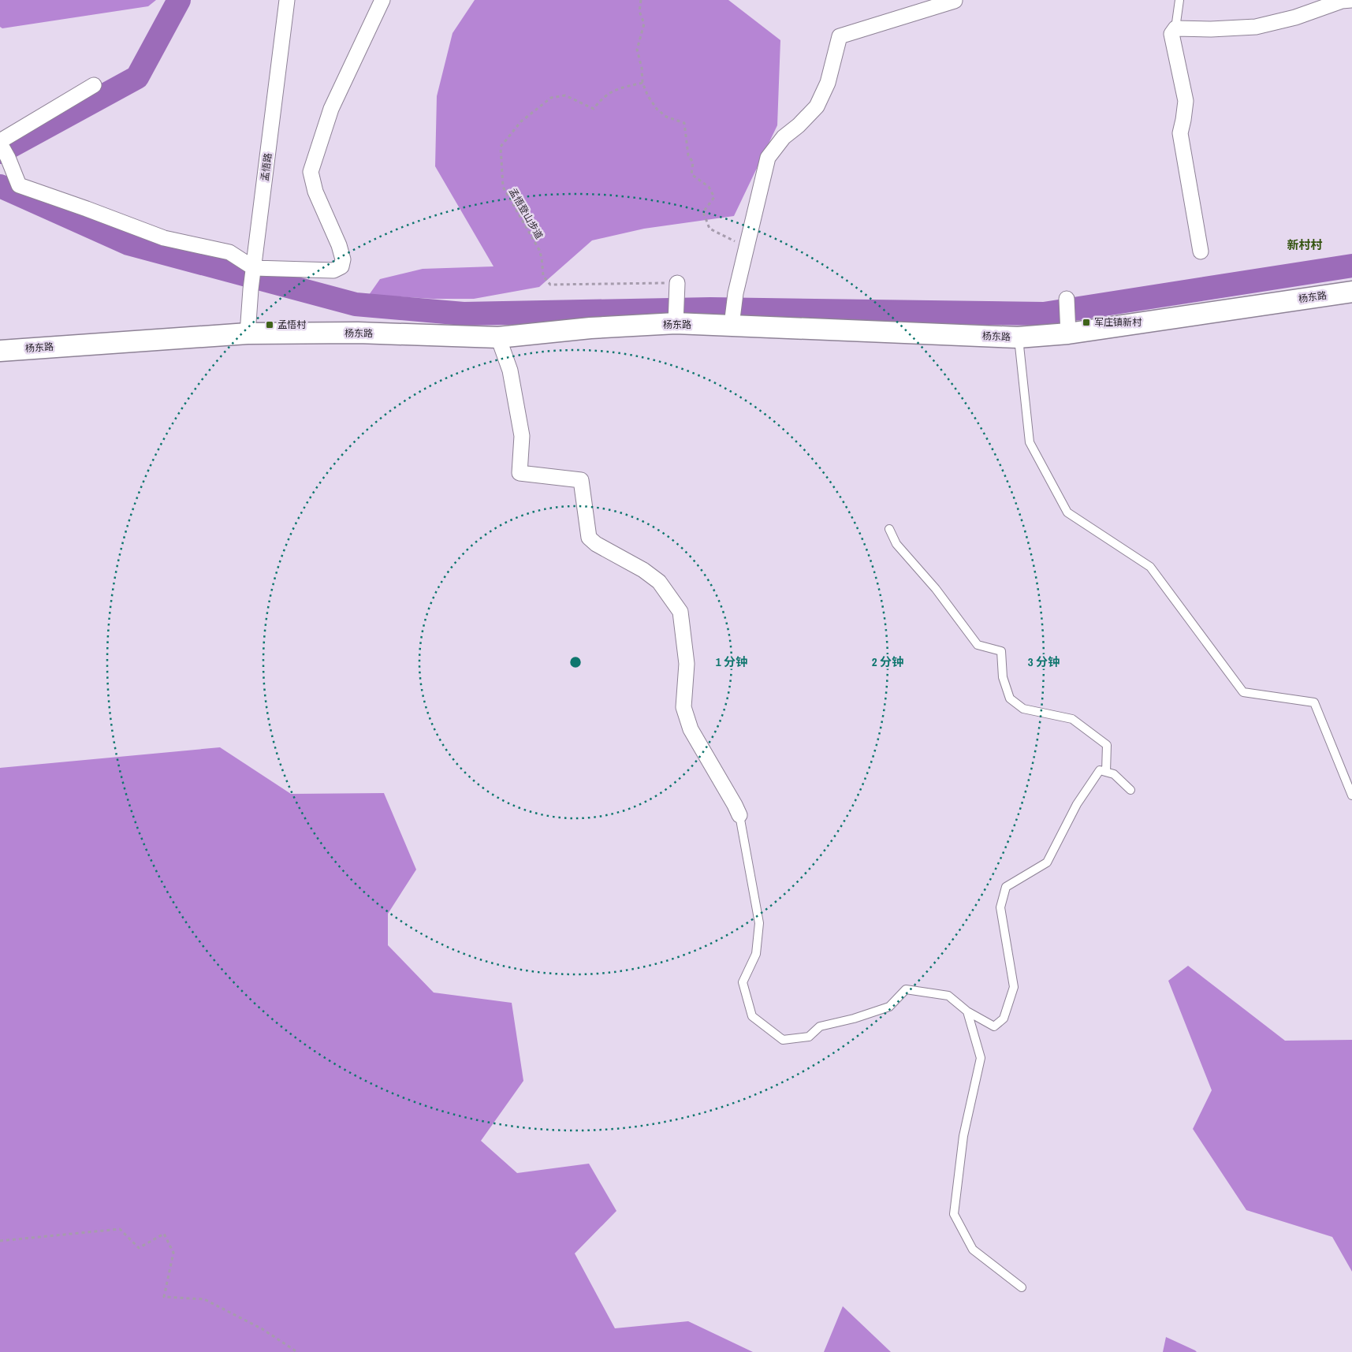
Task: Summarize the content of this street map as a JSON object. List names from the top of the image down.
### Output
{
  "streets": {
    "street": ["孟悟路", "杨东路"],
    "path": ["孟悟登山步道"]
  },
  "crossings": [
    ["孟悟路", "杨东路"]
  ],
  "districts": ["新村村"],
  "places": {
    "transit": ["军庄镇新村", "孟悟村"]
  },
  "rings": ["1 分钟", "2 分钟", "3 分钟"]
}
